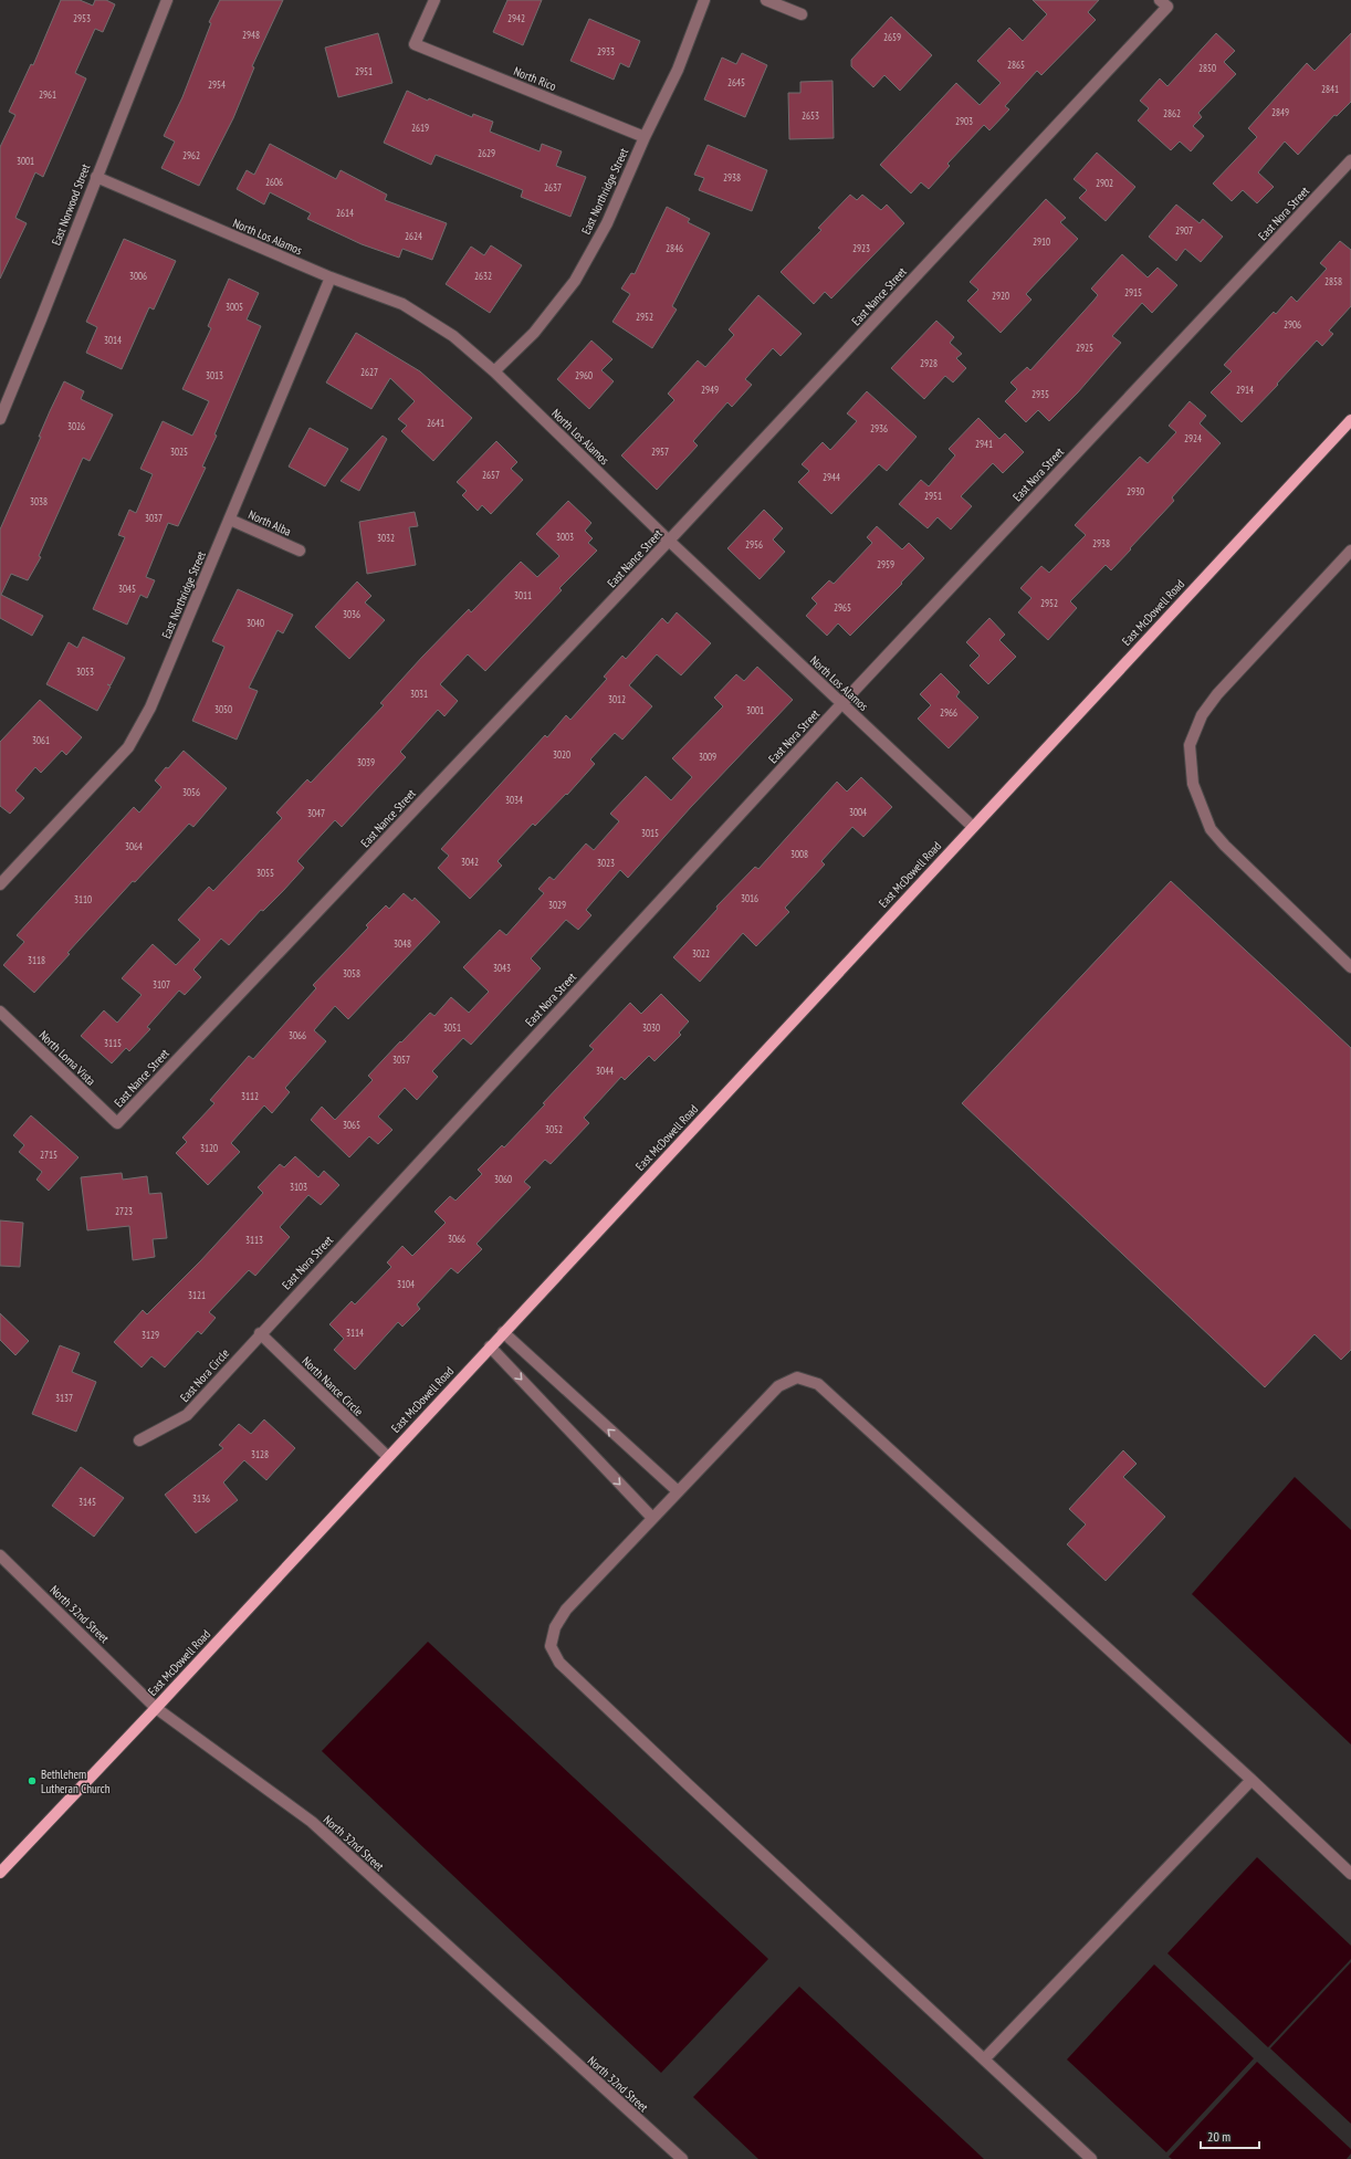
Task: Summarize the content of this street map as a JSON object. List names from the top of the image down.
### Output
{
  "streets": {
    "main road": ["East McDowell Road"],
    "street": [
      "North Rico",
      "East Northridge Street",
      "East Norwood Street",
      "East Nora Street",
      "North Los Alamos",
      "East Nance Street",
      "North Alba",
      "North Loma Vista",
      "East Nora Circle",
      "North Nance Circle",
      "North 32nd Street"
    ]
  },
  "crossings": [
    ["North Rico", "East Northridge Street"],
    ["East Northridge Street", "North Los Alamos"],
    ["East Northridge Street", "North Alba"],
    ["East Norwood Street", "North Los Alamos"],
    ["East Nora Street", "North Los Alamos"],
    ["East Nora Street", "East Nora Circle"],
    ["East Nora Street", "North Nance Circle"],
    ["North Los Alamos", "East Nance Street"],
    ["North Los Alamos", "East McDowell Road"],
    ["East Nance Street", "North Loma Vista"],
    ["East McDowell Road", "North Nance Circle"],
    ["East McDowell Road", "North 32nd Street"],
    ["East Nora Circle", "North Nance Circle"]
  ],
  "places": ["Bethlehem Lutheran Church"],
  "house_numbers": [
    "2953",
    "2942",
    "2948",
    "2659",
    "2933",
    "2865",
    "2850",
    "2951",
    "2645",
    "2954",
    "2841",
    "2961",
    "2849",
    "2862",
    "2653",
    "2903",
    "2619",
    "2629",
    "2962",
    "3001",
    "2938",
    "2606",
    "2902",
    "2637",
    "2614",
    "2907",
    "2624",
    "2910",
    "2846",
    "2923",
    "3006",
    "2632",
    "2858",
    "2915",
    "2920",
    "3005",
    "2952",
    "2906",
    "3014",
    "2925",
    "2928",
    "2627",
    "3013",
    "2960",
    "2949",
    "2914",
    "2935",
    "2641",
    "3026",
    "2936",
    "2924",
    "2941",
    "3025",
    "2957",
    "2657",
    "2944",
    "2930",
    "2951",
    "3038",
    "3037",
    "3003",
    "3032",
    "2938",
    "2956",
    "2959",
    "3045",
    "3011",
    "2952",
    "2965",
    "3036",
    "3040",
    "3053",
    "3031",
    "3012",
    "3050",
    "3001",
    "2966",
    "3061",
    "3020",
    "3009",
    "3039",
    "3056",
    "3034",
    "3004",
    "3047",
    "3015",
    "3064",
    "3008",
    "3042",
    "3023",
    "3055",
    "3016",
    "3110",
    "3029",
    "3048",
    "3022",
    "3118",
    "3043",
    "3058",
    "3107",
    "3051",
    "3030",
    "3066",
    "3115",
    "3057",
    "3044",
    "3112",
    "3065",
    "3052",
    "3120",
    "2715",
    "3060",
    "3103",
    "2723",
    "3066",
    "3113",
    "3104",
    "3121",
    "3114",
    "3129",
    "3137",
    "3128",
    "3136",
    "3145"
  ],
  "scale_bar": "20 m"
}
